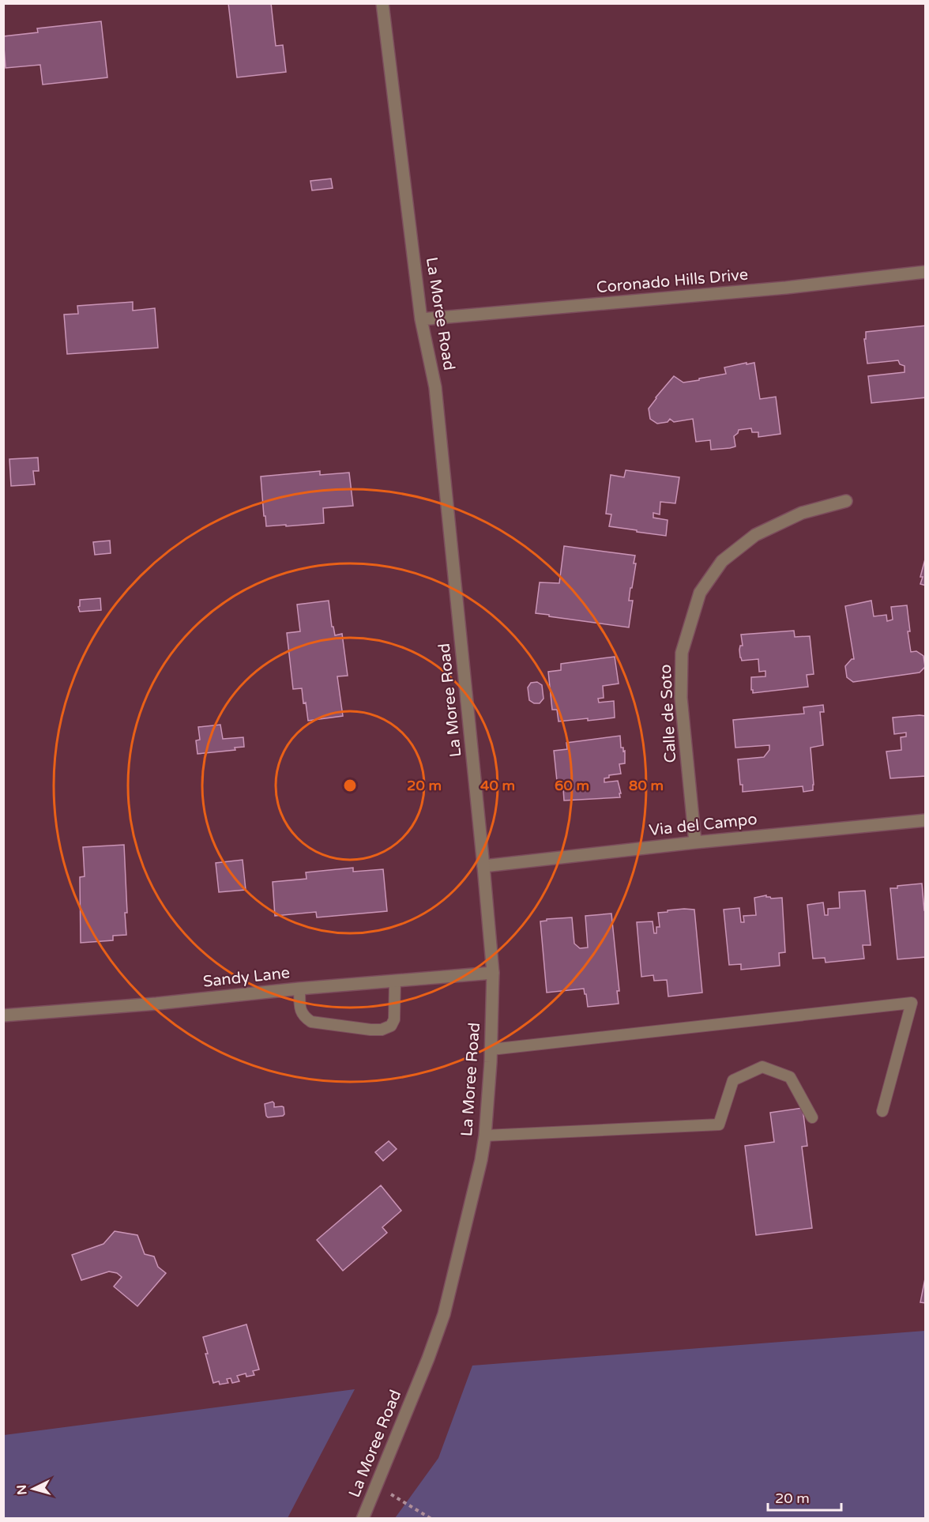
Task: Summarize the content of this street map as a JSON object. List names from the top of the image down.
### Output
{
  "streets": {
    "street": [
      "Coronado Hills Drive",
      "La Moree Road",
      "Calle de Soto",
      "Via del Campo",
      "Sandy Lane"
    ]
  },
  "crossings": [
    ["Coronado Hills Drive", "La Moree Road"],
    ["La Moree Road", "Via del Campo"],
    ["La Moree Road", "Sandy Lane"],
    ["Calle de Soto", "Via del Campo"]
  ],
  "scale_bar": "20 m",
  "north": "left",
  "rings": [
    "20 m",
    "40 m",
    "60 m",
    "80 m"
  ]
}
